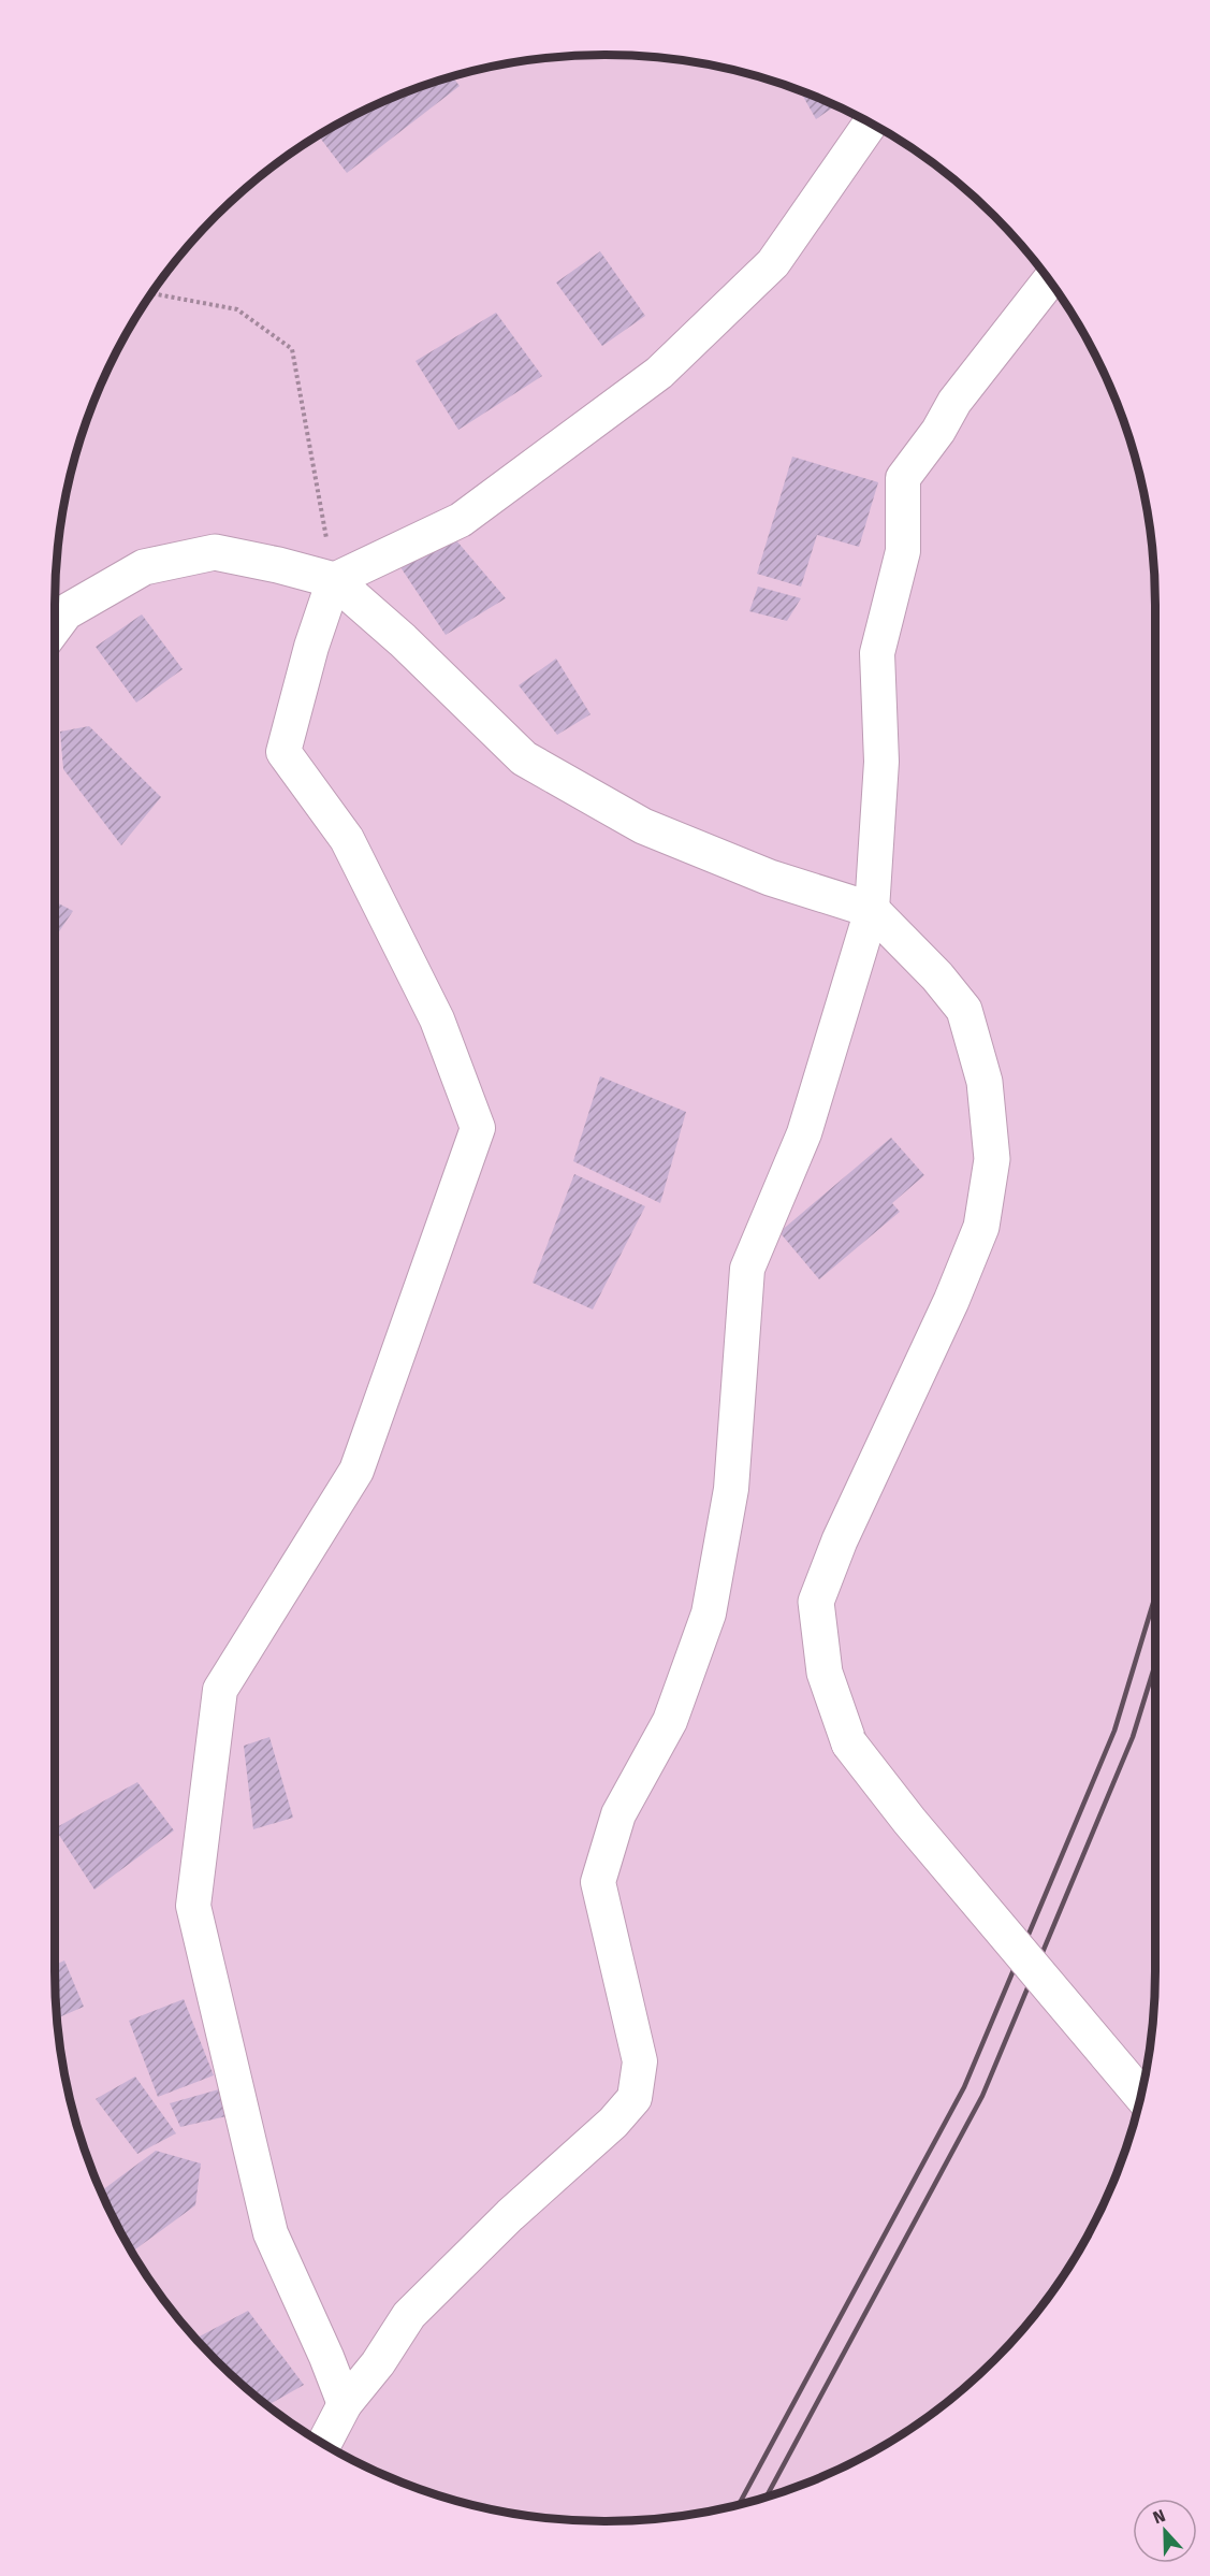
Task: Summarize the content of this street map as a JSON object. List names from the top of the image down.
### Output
{
  "north": "top"
}
